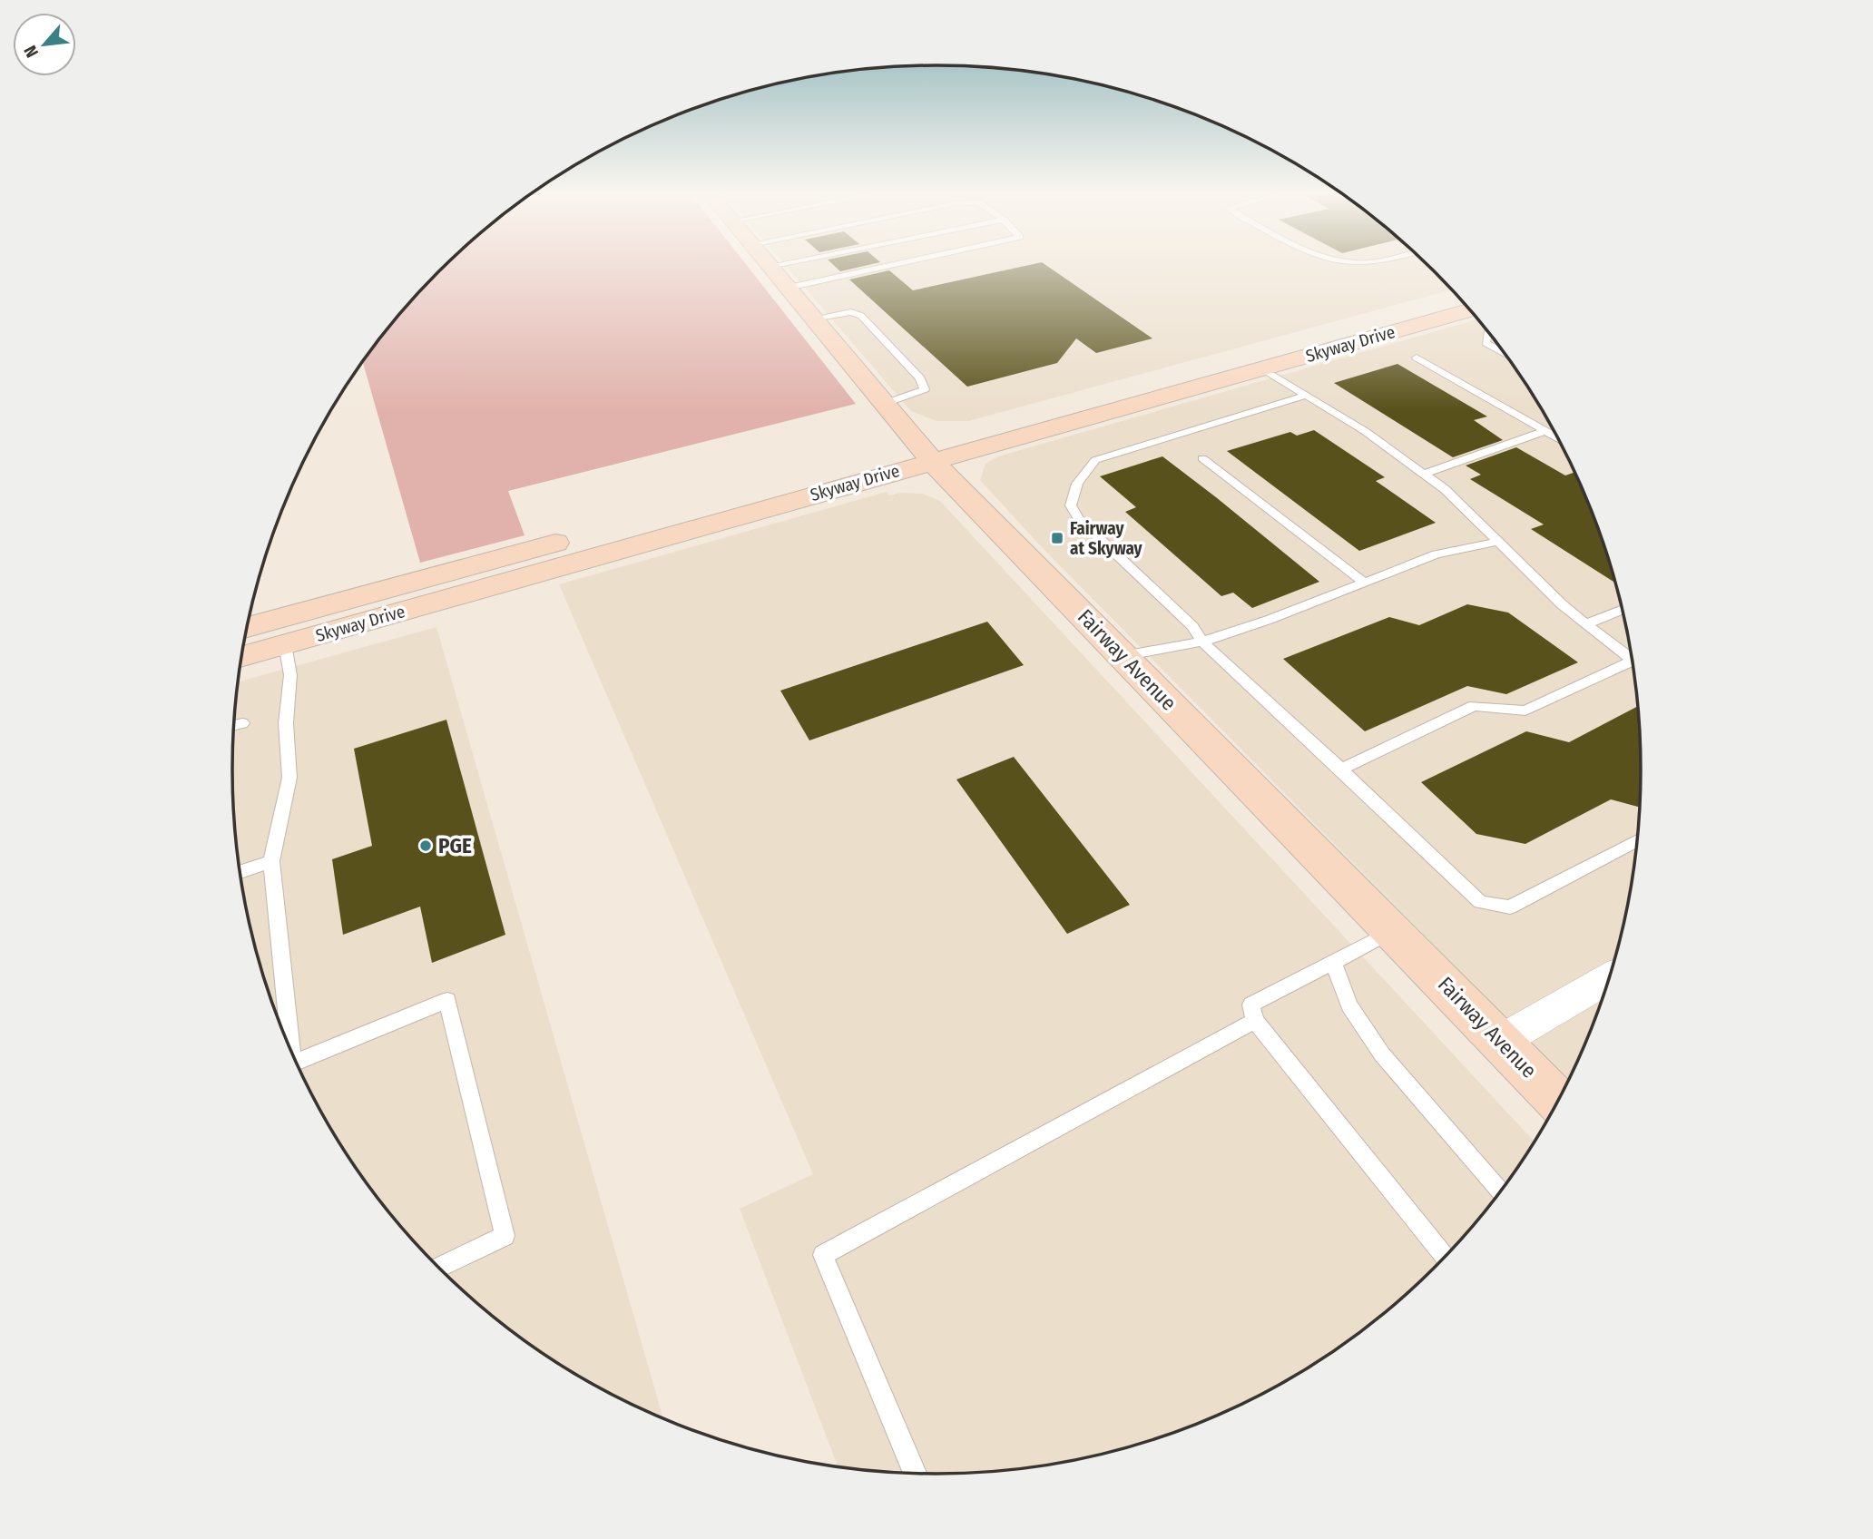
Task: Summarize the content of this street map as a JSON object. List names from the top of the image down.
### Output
{
  "streets": {
    "main road": ["Skyway Drive", "Fairway Avenue"]
  },
  "crossings": [
    ["Skyway Drive", "Fairway Avenue"]
  ],
  "places": {
    "transit": ["Fairway at Skyway"],
    "other": ["PGE"]
  },
  "north": "bottom left"
}
